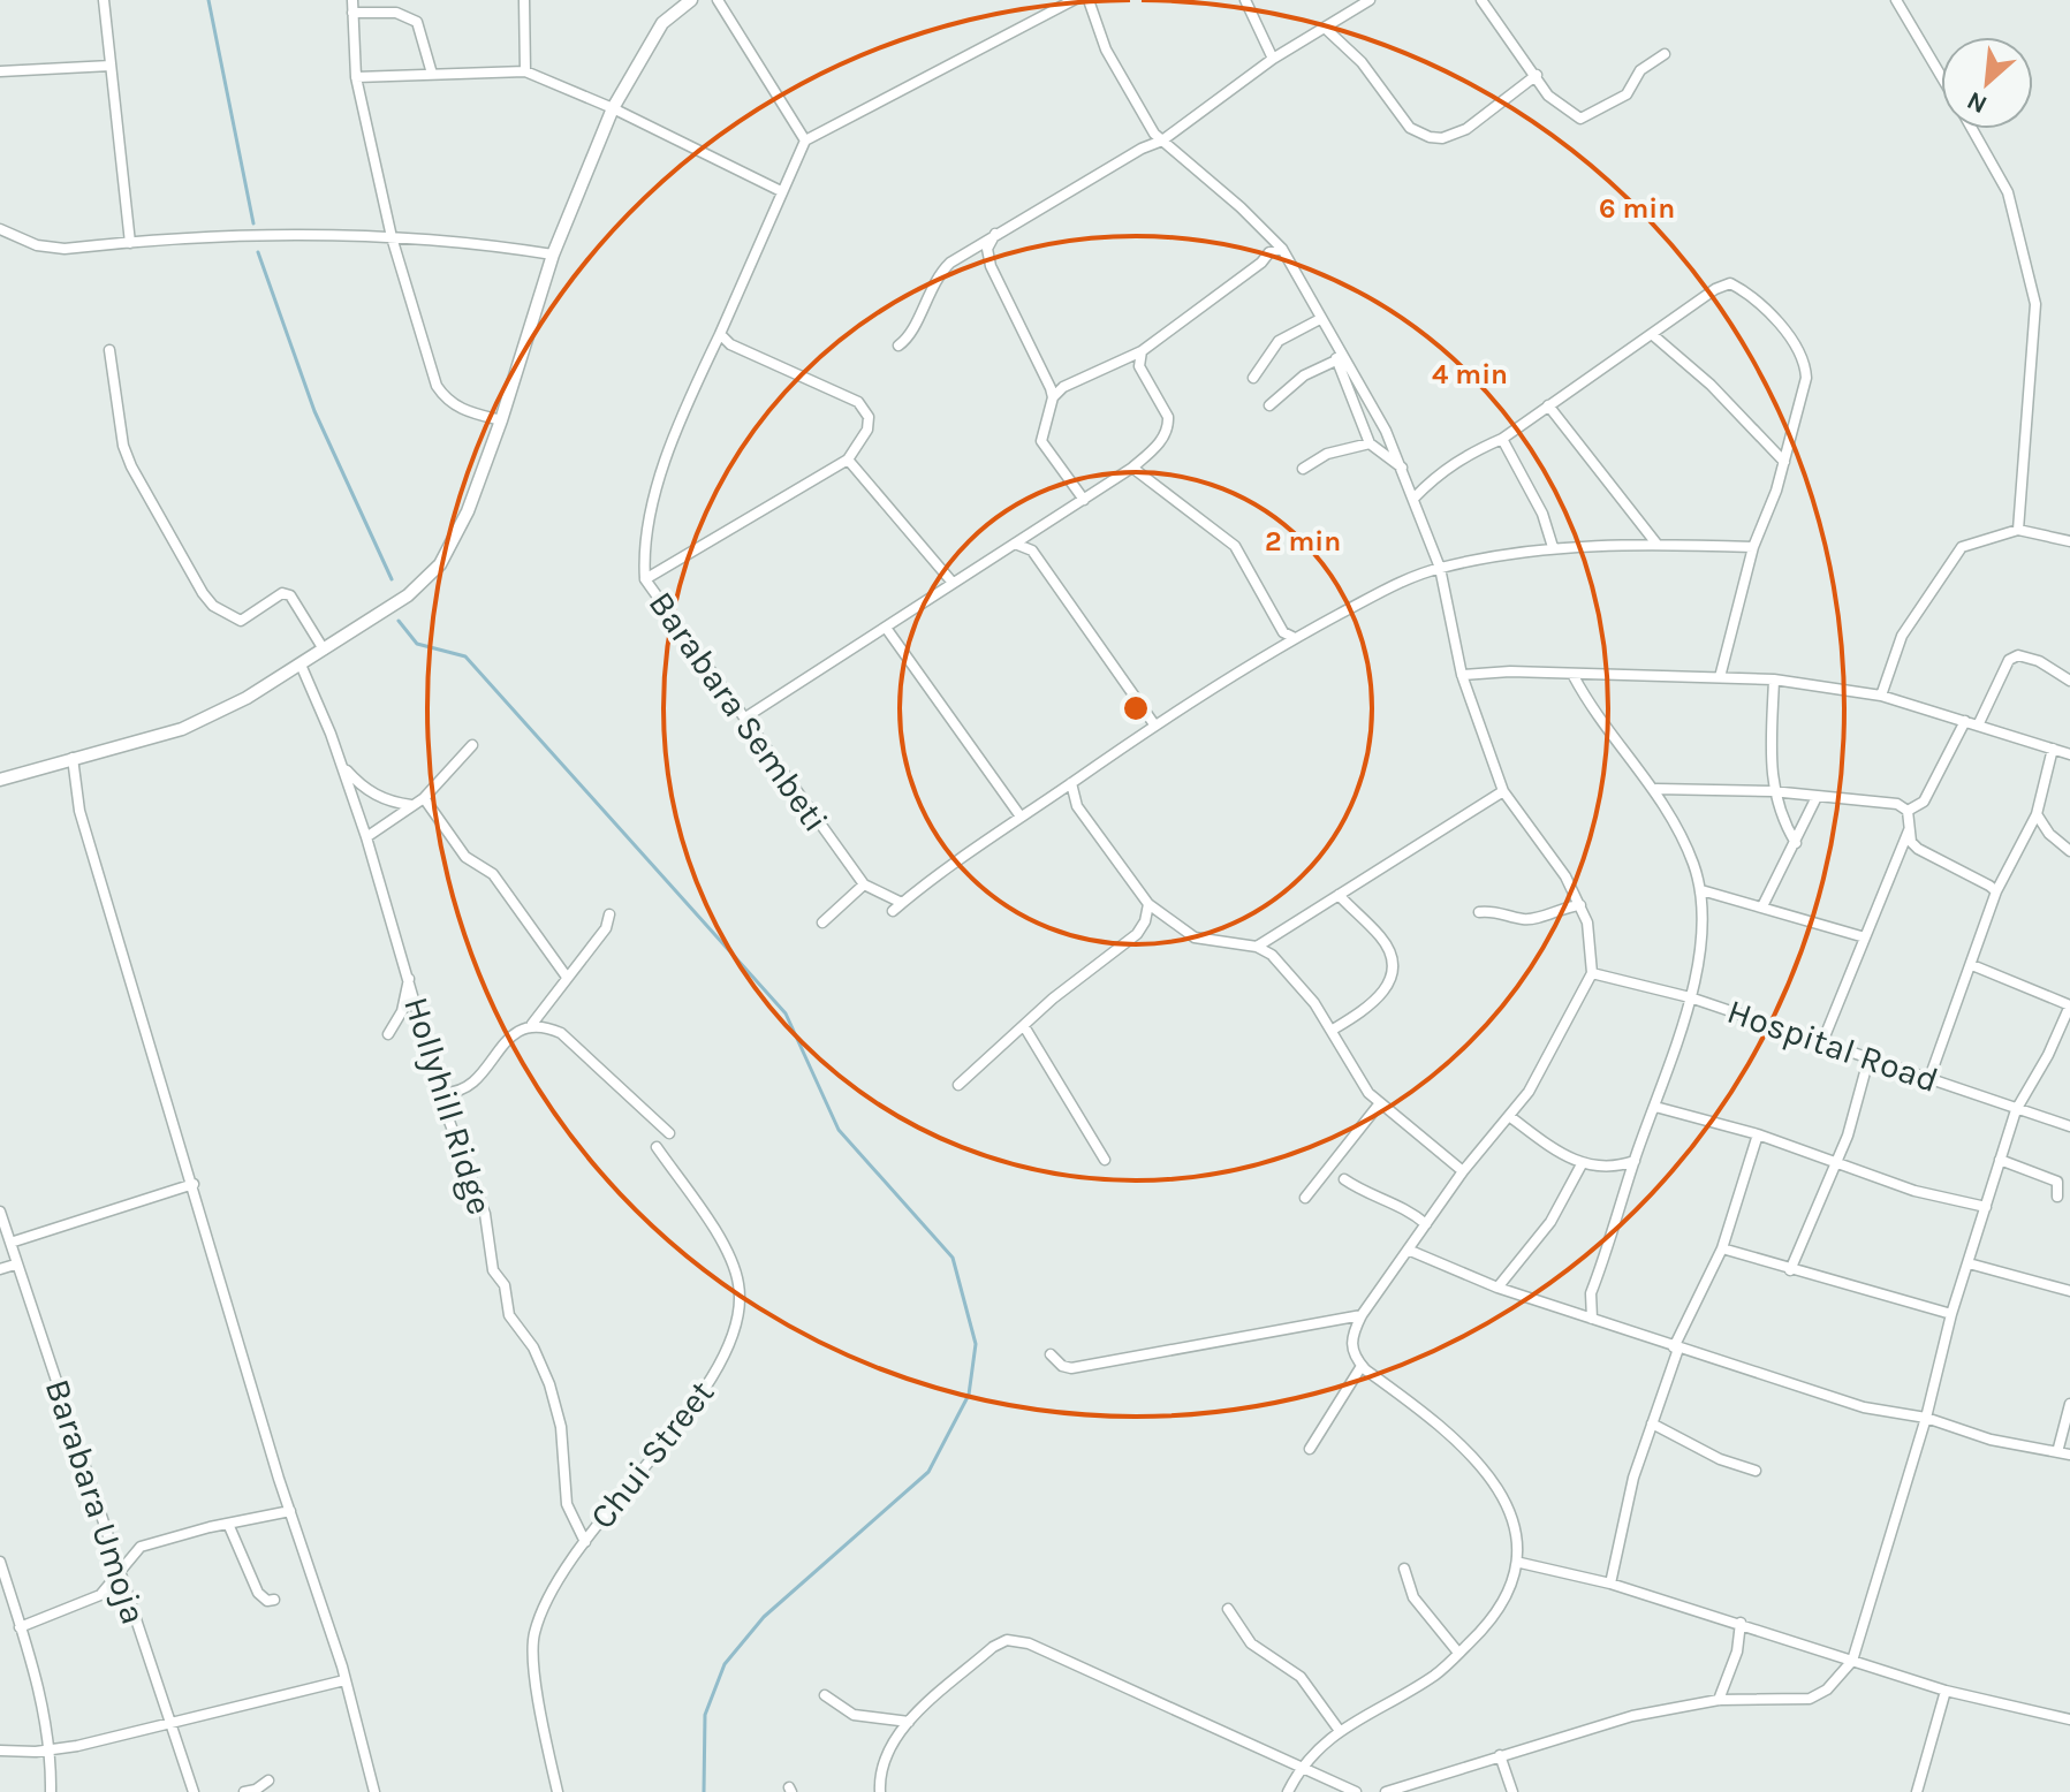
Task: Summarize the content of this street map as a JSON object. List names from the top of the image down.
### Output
{
  "streets": {
    "street": [
      "Barabara Sembeti",
      "Hospital Road",
      "Hollyhill Ridge",
      "Chui Street",
      "Barabara Umoja"
    ]
  },
  "crossings": [
    ["Hollyhill Ridge", "Chui Street"]
  ],
  "north": "bottom left",
  "rings": ["6 min", "4 min", "2 min"]
}
